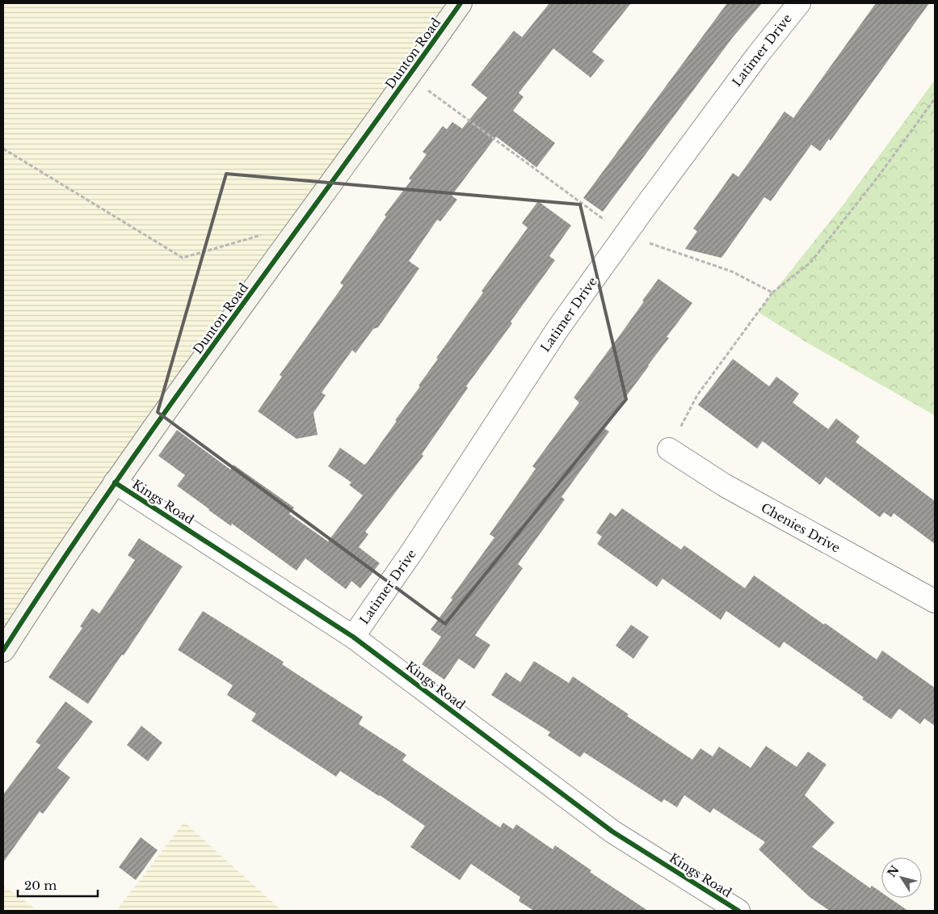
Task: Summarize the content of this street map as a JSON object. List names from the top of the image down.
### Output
{
  "streets": {
    "street": [
      "Latimer Drive",
      "Dunton Road",
      "Kings Road",
      "Chenies Drive"
    ]
  },
  "crossings": [
    ["Latimer Drive", "Kings Road"],
    ["Dunton Road", "Kings Road"]
  ],
  "scale_bar": "20 m",
  "north": "top left"
}
